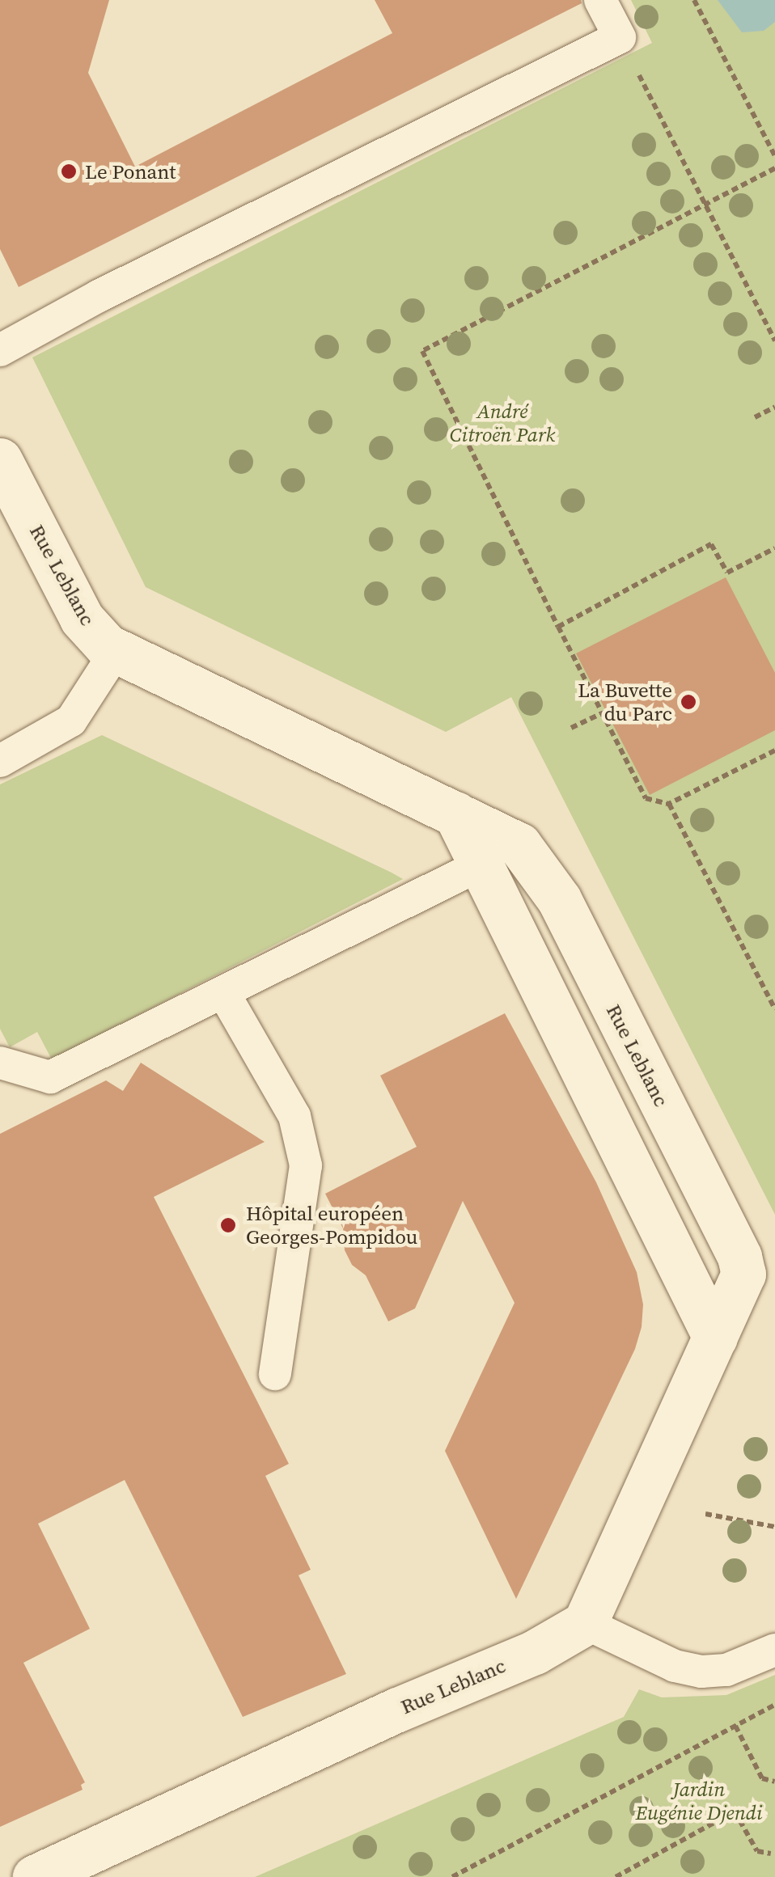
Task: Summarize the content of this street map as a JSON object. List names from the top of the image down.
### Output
{
  "streets": {
    "street": ["Rue Leblanc"]
  },
  "parks": ["André Citroën Park", "Jardin Eugénie Djendi"],
  "places": ["Le Ponant", "La Buvette du Parc", "Hôpital européen Georges-Pompidou"]
}
